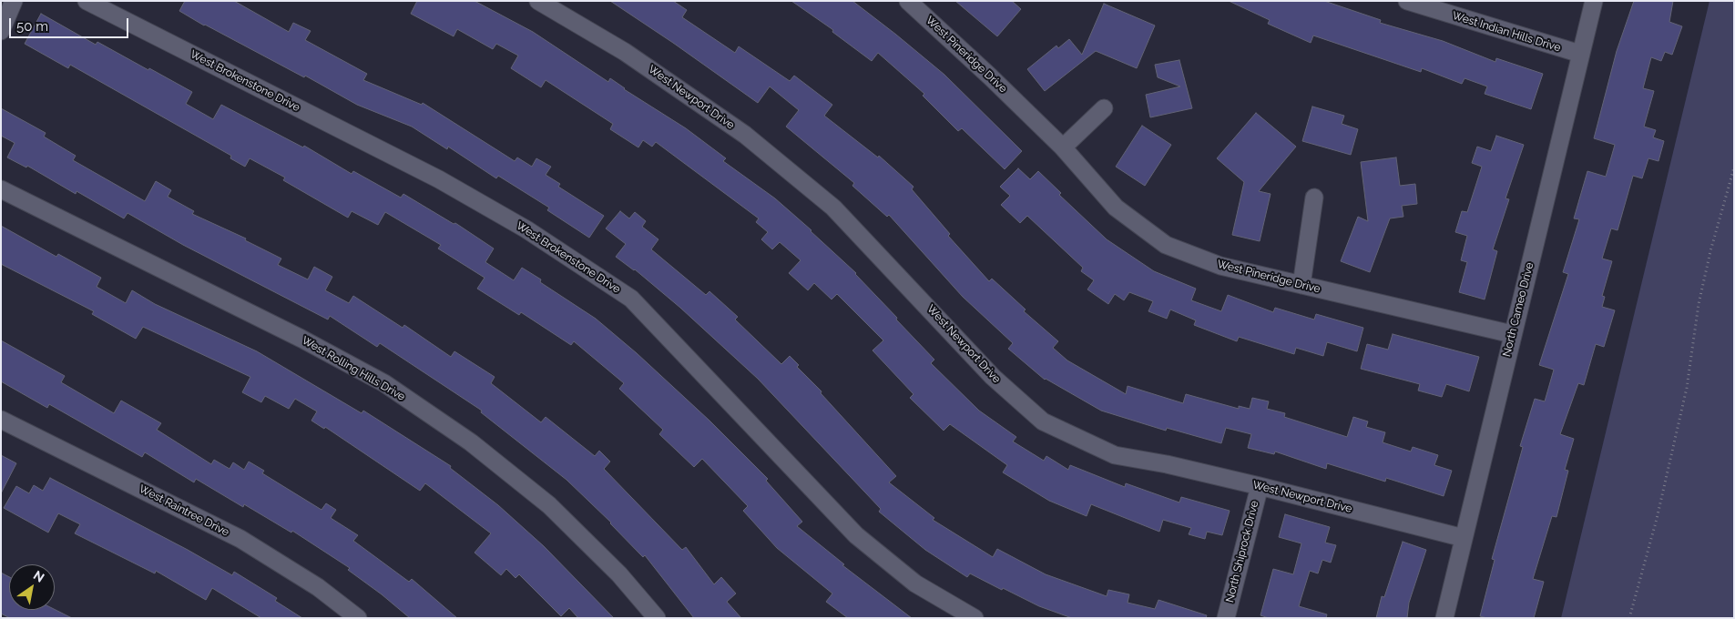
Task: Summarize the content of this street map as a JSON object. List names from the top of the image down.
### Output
{
  "streets": {
    "street": [
      "West Indian Hills Drive",
      "West Pineridge Drive",
      "West Brokenstone Drive",
      "West Newport Drive",
      "North Cameo Drive",
      "West Rolling Hills Drive",
      "West Raintree Drive",
      "North Shiprock Drive"
    ]
  },
  "crossings": [
    ["West Indian Hills Drive", "North Cameo Drive"],
    ["West Pineridge Drive", "North Cameo Drive"],
    ["West Newport Drive", "North Cameo Drive"],
    ["West Newport Drive", "North Shiprock Drive"]
  ],
  "scale_bar": "50 m",
  "north": "top right"
}
